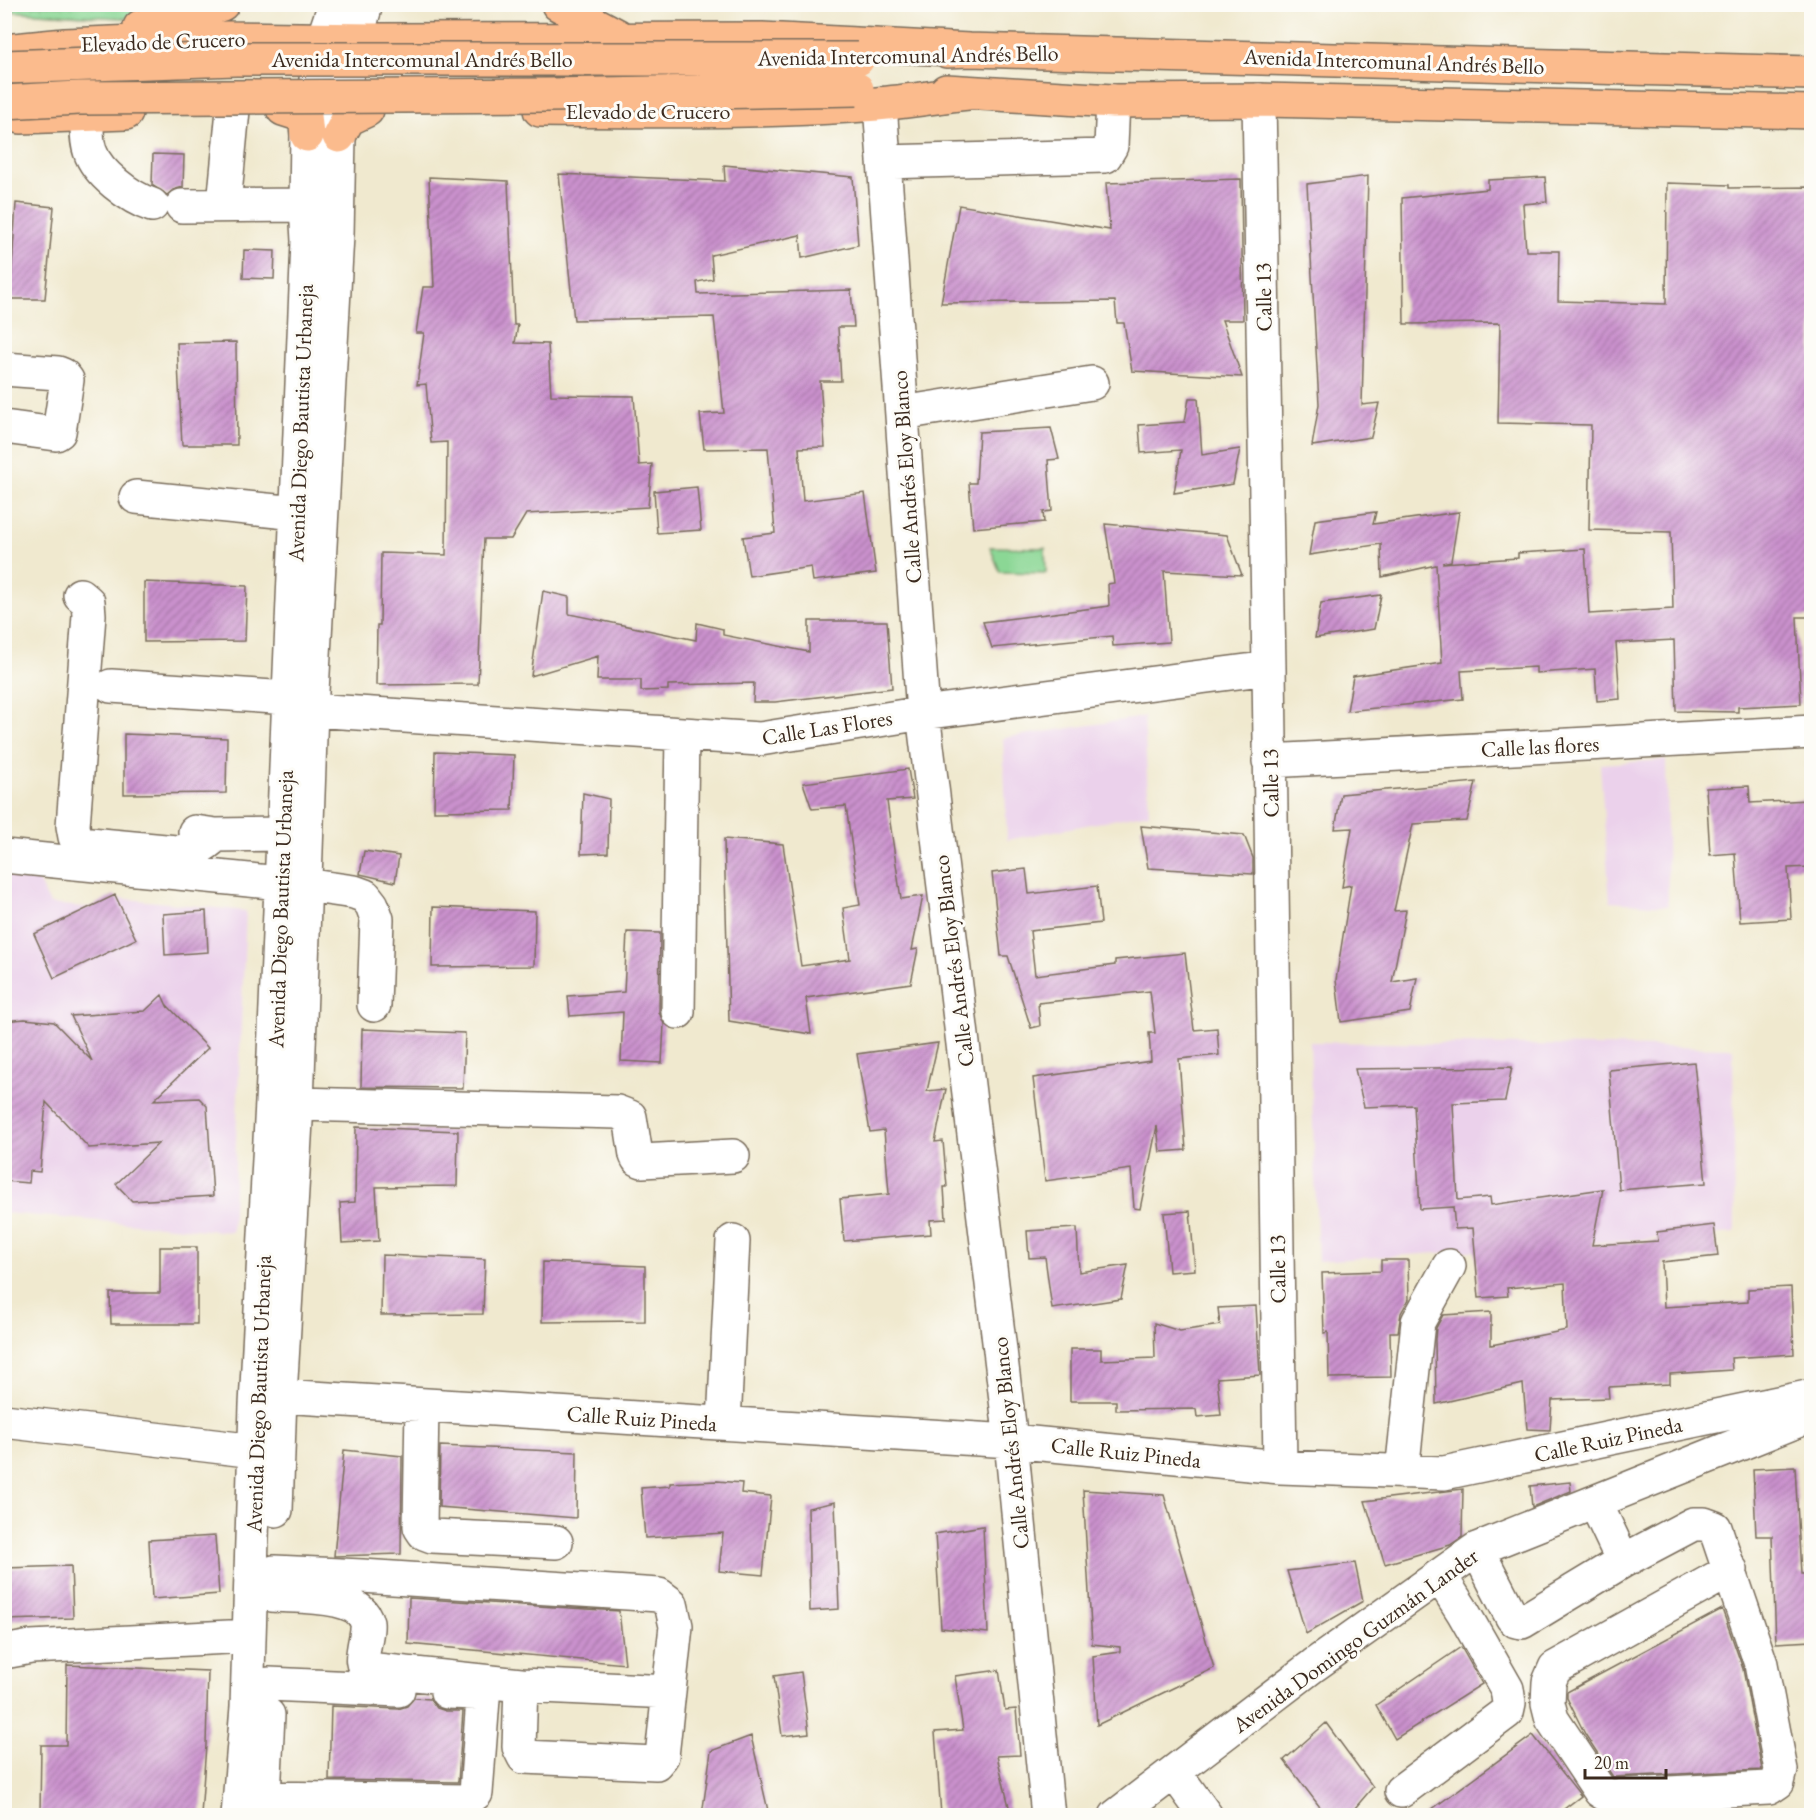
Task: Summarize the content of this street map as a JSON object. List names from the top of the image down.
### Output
{
  "streets": {
    "main road": ["Elevado de Crucero", "Avenida Intercomunal Andrés Bello"],
    "street": [
      "Calle 13",
      "Avenida Diego Bautista Urbaneja",
      "Calle Andrés Eloy Blanco",
      "Calle Las Flores",
      "Calle las flores",
      "Calle Ruiz Pineda",
      "Avenida Domingo Guzmán Lander"
    ]
  },
  "crossings": [
    ["Elevado de Crucero", "Avenida Intercomunal Andrés Bello"],
    ["Elevado de Crucero", "Avenida Diego Bautista Urbaneja"],
    ["Elevado de Crucero", "Calle Andrés Eloy Blanco"],
    ["Avenida Intercomunal Andrés Bello", "Calle 13"],
    ["Avenida Intercomunal Andrés Bello", "Calle Andrés Eloy Blanco"],
    ["Calle 13", "Calle Las Flores"],
    ["Calle 13", "Calle las flores"],
    ["Calle 13", "Calle Ruiz Pineda"],
    ["Avenida Diego Bautista Urbaneja", "Calle Las Flores"],
    ["Avenida Diego Bautista Urbaneja", "Calle Ruiz Pineda"],
    ["Calle Andrés Eloy Blanco", "Calle Las Flores"],
    ["Calle Andrés Eloy Blanco", "Calle Ruiz Pineda"]
  ],
  "scale_bar": "20 m"
}
